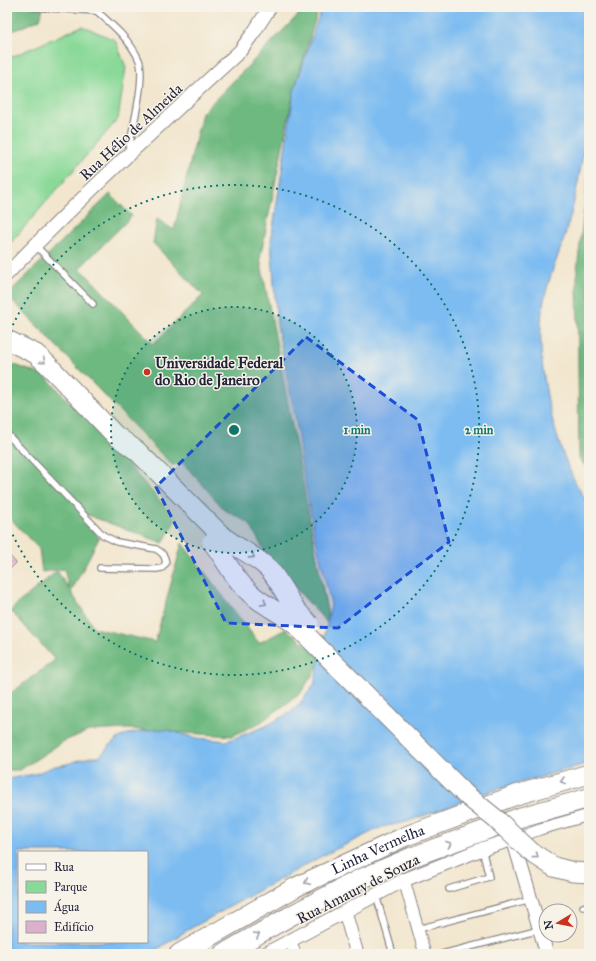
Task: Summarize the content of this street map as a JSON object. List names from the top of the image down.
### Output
{
  "streets": {
    "highway": ["Linha Vermelha"],
    "street": ["Rua Hélio de Almeida", "Rua Amaury de Souza"]
  },
  "places": ["Universidade Federal do Rio de Janeiro"],
  "legend": [
    "Rua",
    "Parque",
    "Água",
    "Edifício"
  ],
  "north": "left",
  "rings": ["1 min", "2 min"]
}
